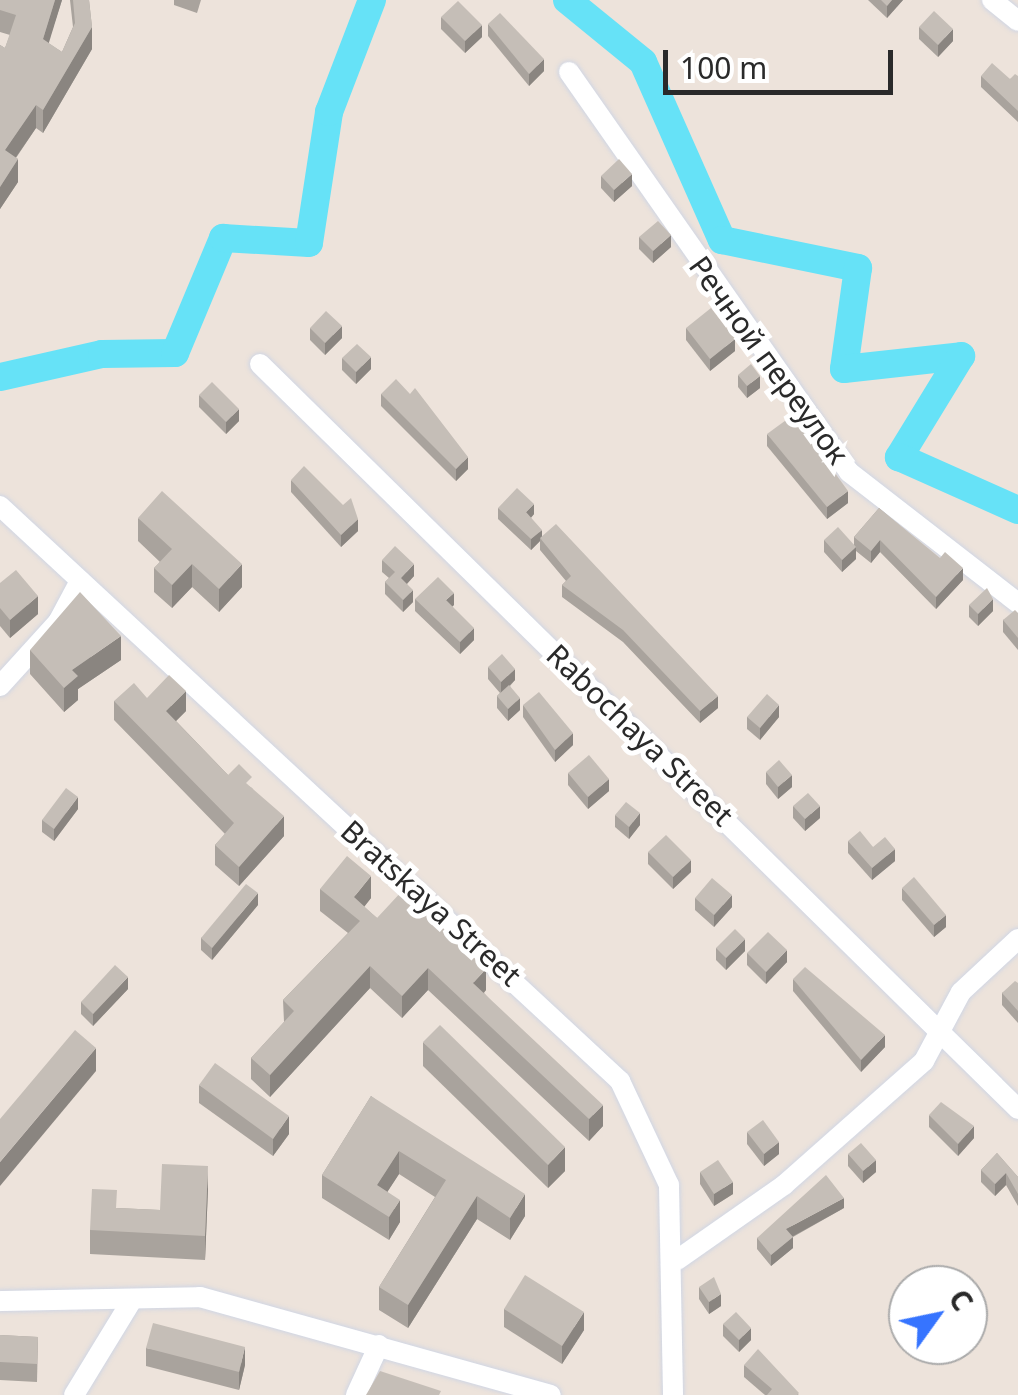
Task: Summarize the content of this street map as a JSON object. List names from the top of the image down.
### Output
{
  "streets": {
    "street": ["Речной переулок", "Rabochaya Street", "Bratskaya Street"]
  },
  "scale_bar": "100 m",
  "north": "top right"
}
